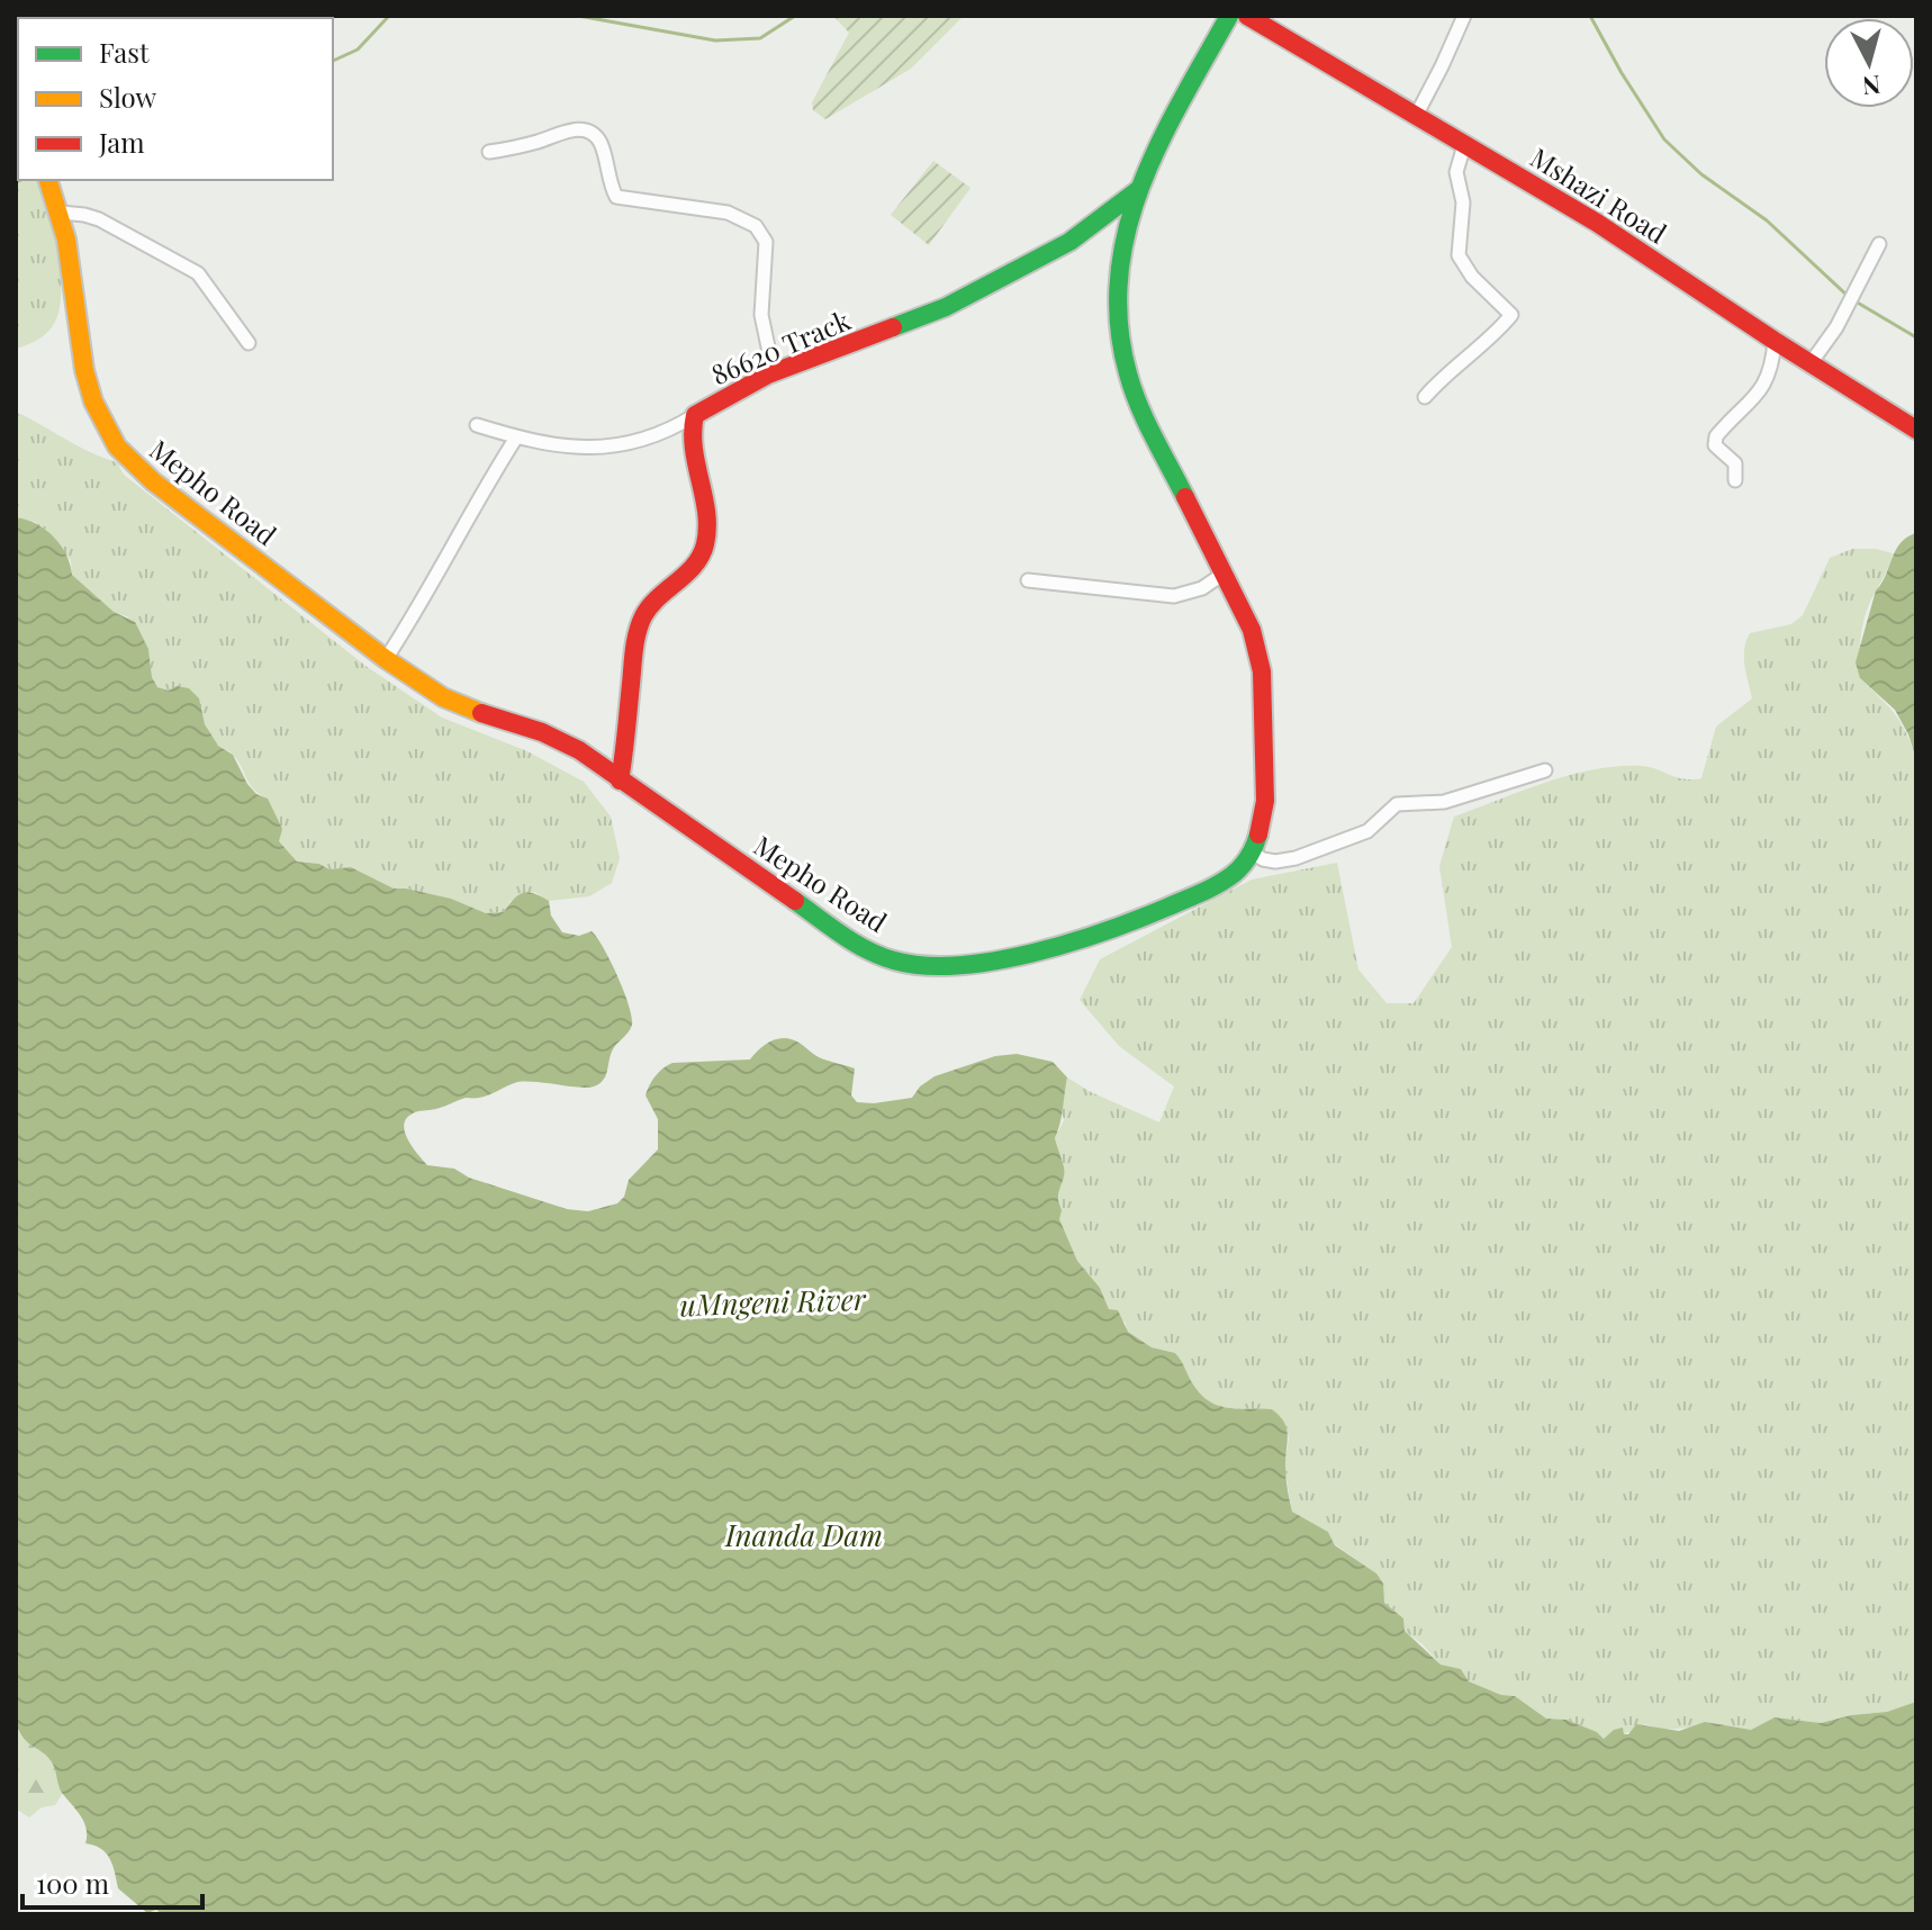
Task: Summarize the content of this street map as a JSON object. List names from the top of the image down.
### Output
{
  "streets": {
    "street": ["Mshazi Road", "86620 Track", "Mepho Road"]
  },
  "crossings": [
    ["86620 Track", "Mepho Road"]
  ],
  "water": ["uMngeni River", "Inanda Dam"],
  "legend": ["Fast", "Slow", "Jam"],
  "scale_bar": "100 m",
  "north": "bottom"
}
